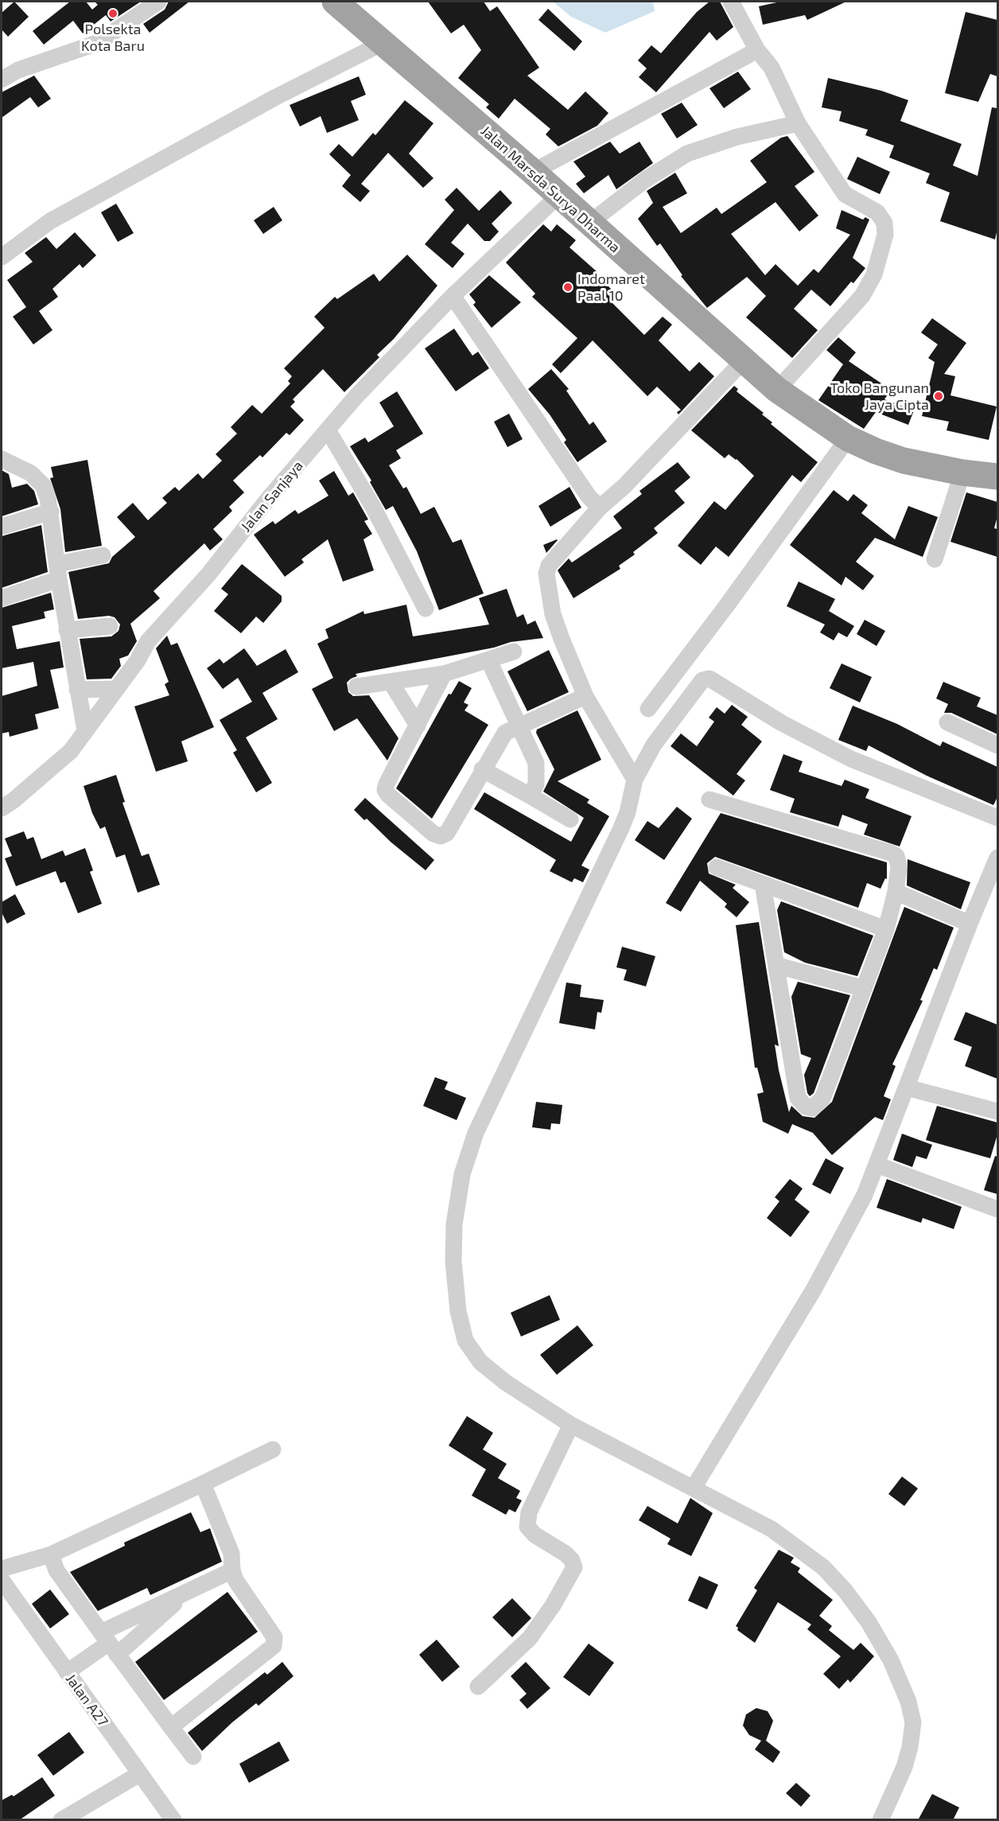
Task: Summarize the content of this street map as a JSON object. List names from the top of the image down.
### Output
{
  "streets": {
    "highway": ["Jalan Marsda Surya Dharma"],
    "street": ["Jalan Sanjaya", "Jalan A27"]
  },
  "crossings": [
    ["Jalan Marsda Surya Dharma", "Jalan Sanjaya"]
  ],
  "places": ["Polsekta Kota Baru", "Indomaret Paal 10", "Toko Bangunan Jaya Cipta"]
}
